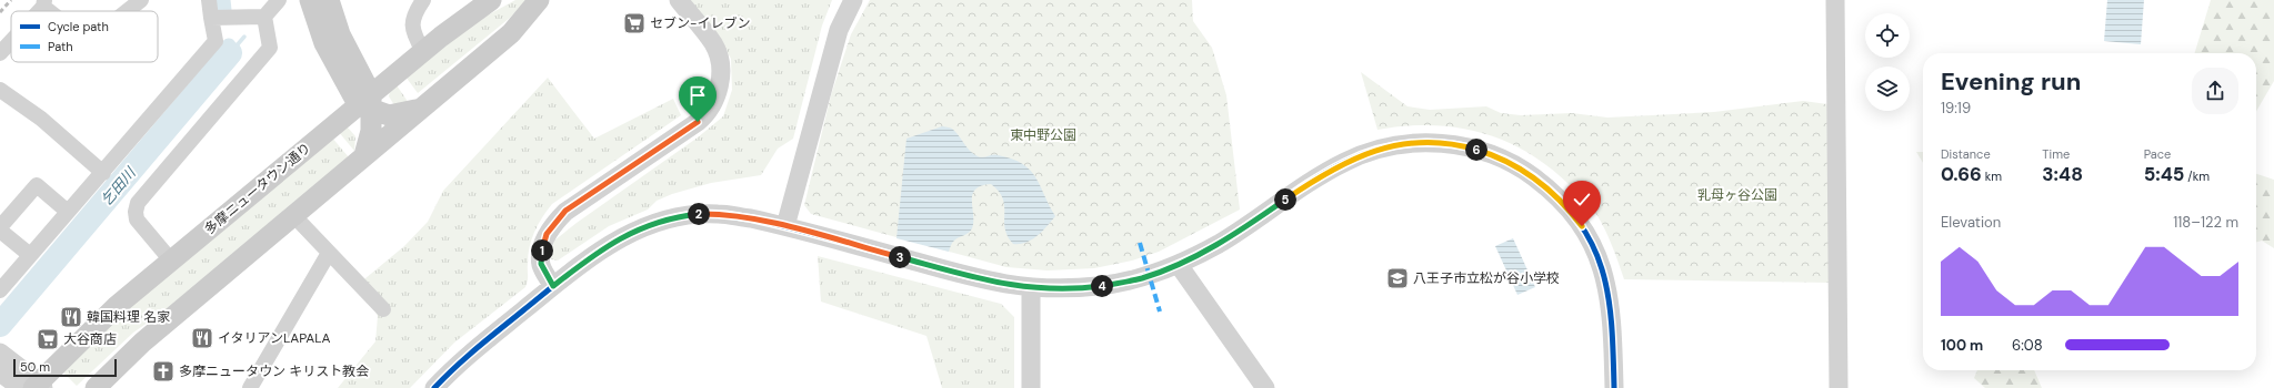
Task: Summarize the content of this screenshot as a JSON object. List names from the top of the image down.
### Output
{
  "streets": {
    "main road": ["多摩ニュータウン通り"]
  },
  "water": ["乞田川"],
  "parks": ["東中野公園", "乳母ヶ谷公園"],
  "places": {
    "supermarket": ["セブン-イレブン", "大谷商店"],
    "school or university": ["八王子市立松が谷小学校"],
    "restaurant": ["韓国料理 名家", "イタリアンLAPALA"],
    "church": ["多摩ニュータウン キリスト教会"]
  },
  "legend": ["Cycle path", "Path"],
  "scale_bar": "50 m",
  "page": {
    "heading": ["Evening run", "19:19"],
    "stats": [
      ["Distance", "0.66 km"],
      ["Time", "3:48"],
      ["Pace", "5:45 /km"]
    ],
    "pins": [
      "6",
      "5",
      "2",
      "1",
      "3",
      "4"
    ],
    "chart": ["Elevation", "118–122 m"],
    "list": [
      {
        "name": "100 m",
        "note": "6:08"
      }
    ],
    "scale": "50 m"
  }
}
